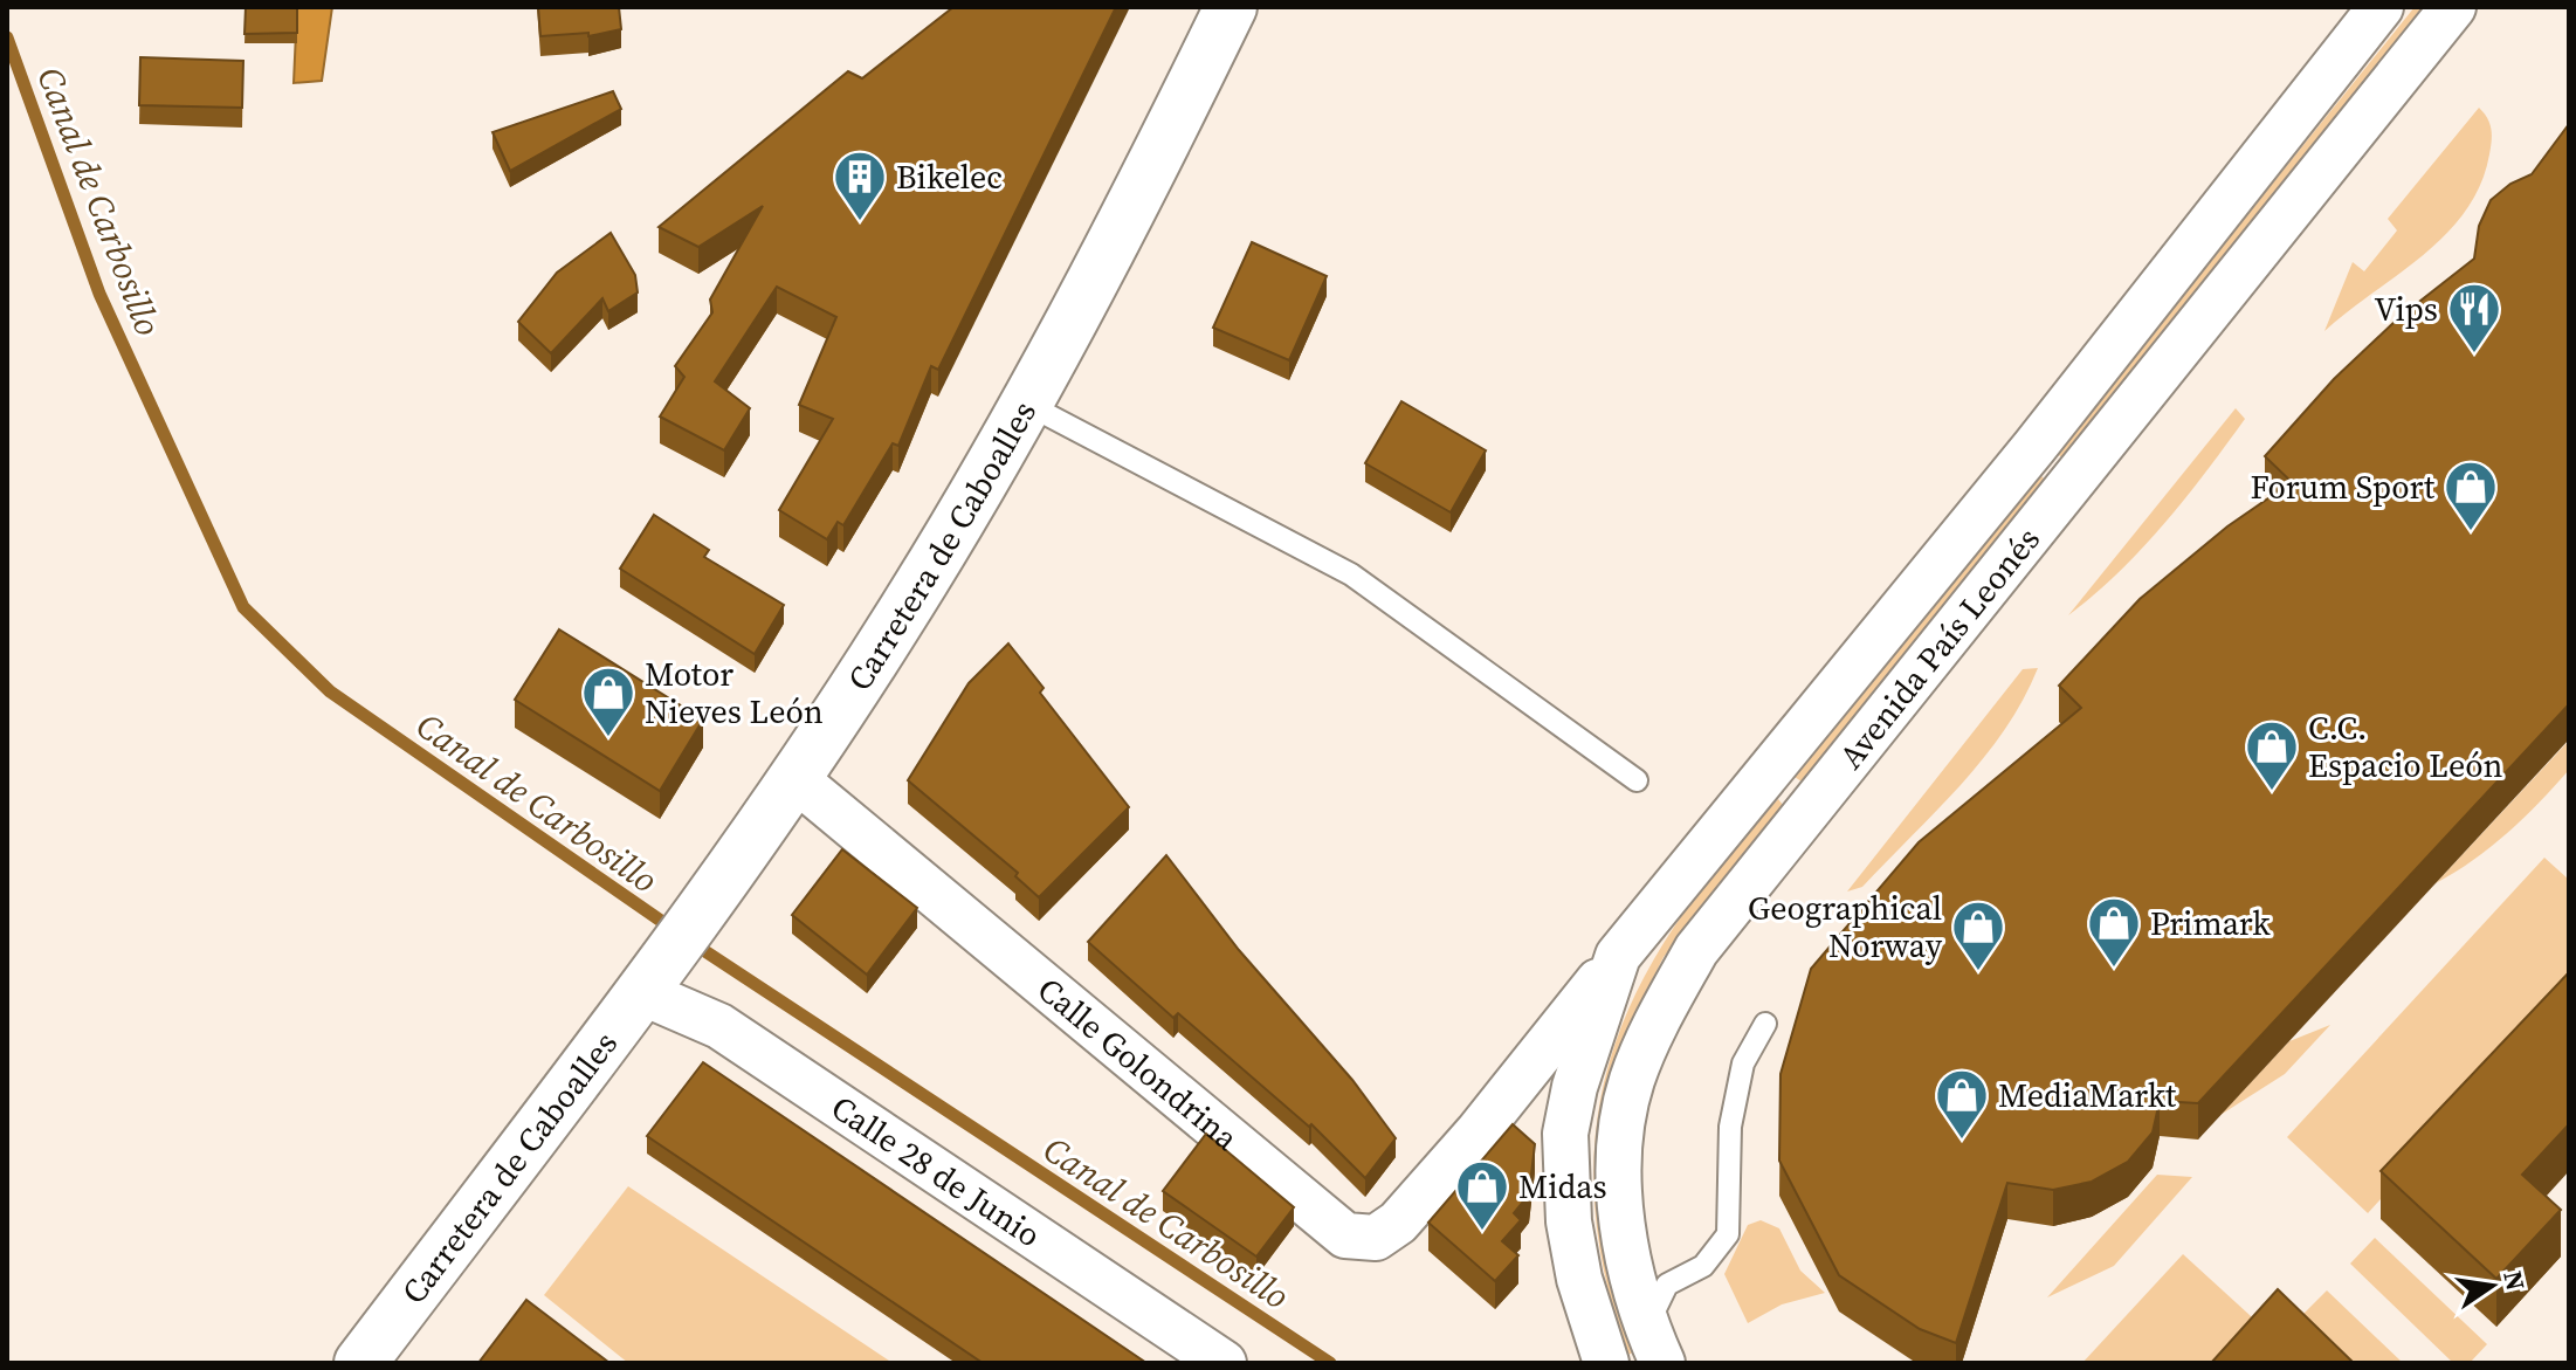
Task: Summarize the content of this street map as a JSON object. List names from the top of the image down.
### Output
{
  "streets": {
    "main road": ["Carretera de Caboalles"],
    "street": ["Avenida País Leonés", "Calle Golondrina", "Calle 28 de Junio"]
  },
  "crossings": [
    ["Carretera de Caboalles", "Calle Golondrina"],
    ["Carretera de Caboalles", "Calle 28 de Junio"],
    ["Avenida País Leonés", "Calle Golondrina"]
  ],
  "water": ["Canal de Carbosillo"],
  "places": {
    "building": ["Bikelec"],
    "restaurant": ["Vips"],
    "shop": [
      "Forum Sport",
      "Motor Nieves León",
      "C.C. Espacio León",
      "Primark",
      "Geographical Norway",
      "MediaMarkt",
      "Midas"
    ]
  },
  "north": "right"
}
